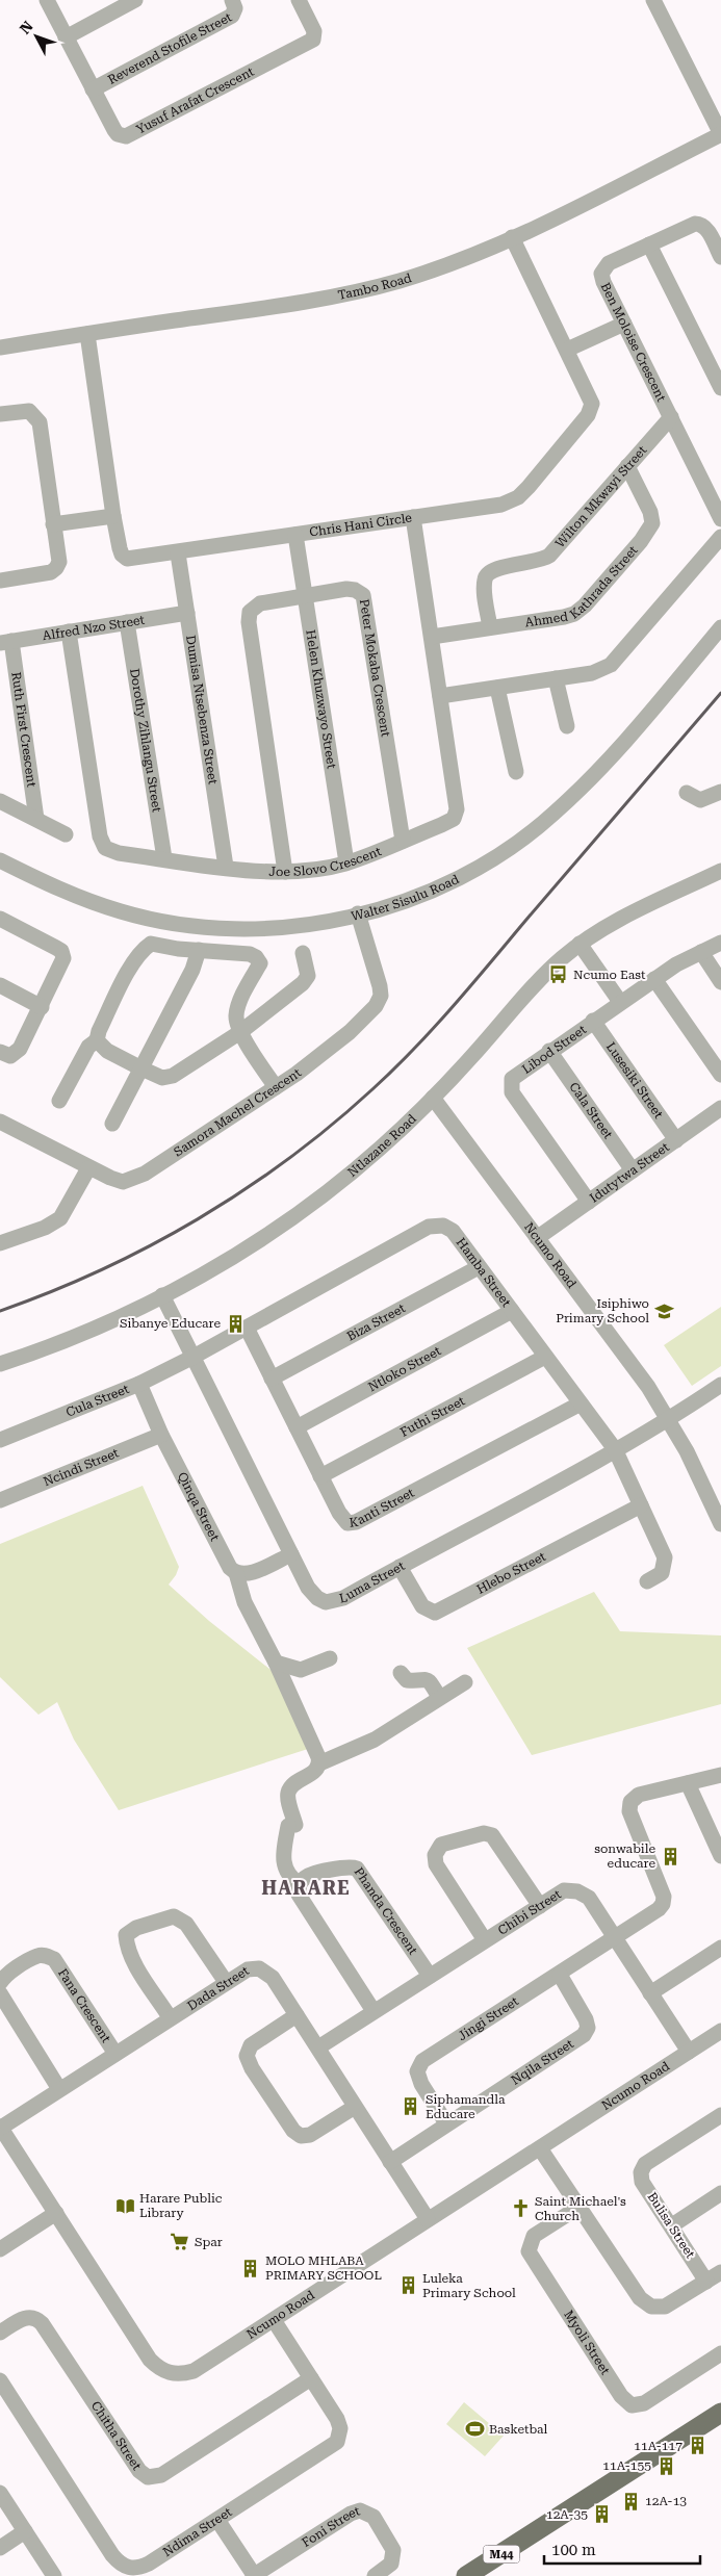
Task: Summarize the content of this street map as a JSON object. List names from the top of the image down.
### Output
{
  "streets": {
    "main road": ["M44"],
    "street": [
      "Reverend Stofile Street",
      "Yusuf Arafat Crescent",
      "Tambo Road",
      "Ben Moloise Crescent",
      "Wilton Mkwayi Street",
      "Chris Hani Circle",
      "Ahmed Kathrada Street",
      "Alfred Nzo Street",
      "Peter Mokaba Crescent",
      "Helen Khuzwayo Street",
      "Dumisa Ntsebenza Street",
      "Ruth First Crescent",
      "Dorothy Zihlangu Street",
      "Joe Slovo Crescent",
      "Walter Sisulu Road",
      "Libod Street",
      "Lusesiki Street",
      "Cala Street",
      "Samora Machel Crescent",
      "Ntlazane Road",
      "Idutytwa Street",
      "Ncumo Road",
      "Hamba Street",
      "Biza Street",
      "Ntloko Street",
      "Cula Street",
      "Futhi Street",
      "Ncindi Street",
      "Kanti Street",
      "Qinqa Street",
      "Hlebo Street",
      "Luma Street",
      "Phanda Crescent",
      "Chibi Street",
      "Dada Street",
      "Fana Crescent",
      "Jingi Street",
      "Nqila Street",
      "Bulisa Street",
      "Myoli Street",
      "Chitha Street",
      "Foni Street",
      "Ndima Street"
    ]
  },
  "crossings": [
    ["Reverend Stofile Street", "Yusuf Arafat Crescent"],
    ["Tambo Road", "Chris Hani Circle"],
    ["Ben Moloise Crescent", "Wilton Mkwayi Street"],
    ["Wilton Mkwayi Street", "Ahmed Kathrada Street"],
    ["Chris Hani Circle", "Helen Khuzwayo Street"],
    ["Chris Hani Circle", "Dumisa Ntsebenza Street"],
    ["Chris Hani Circle", "Joe Slovo Crescent"],
    ["Ahmed Kathrada Street", "Joe Slovo Crescent"],
    ["Alfred Nzo Street", "Dumisa Ntsebenza Street"],
    ["Alfred Nzo Street", "Ruth First Crescent"],
    ["Alfred Nzo Street", "Dorothy Zihlangu Street"],
    ["Alfred Nzo Street", "Joe Slovo Crescent"],
    ["Peter Mokaba Crescent", "Helen Khuzwayo Street"],
    ["Peter Mokaba Crescent", "Joe Slovo Crescent"],
    ["Helen Khuzwayo Street", "Joe Slovo Crescent"],
    ["Dumisa Ntsebenza Street", "Joe Slovo Crescent"],
    ["Dorothy Zihlangu Street", "Joe Slovo Crescent"],
    ["Walter Sisulu Road", "Samora Machel Crescent"],
    ["Libod Street", "Lusesiki Street"],
    ["Libod Street", "Cala Street"],
    ["Libod Street", "Idutytwa Street"],
    ["Lusesiki Street", "Idutytwa Street"],
    ["Cala Street", "Idutytwa Street"],
    ["Ntlazane Road", "Ncumo Road"],
    ["Ntlazane Road", "Luma Street"],
    ["Idutytwa Street", "Ncumo Road"],
    ["Ncumo Road", "Luma Street"],
    ["Ncumo Road", "Chibi Street"],
    ["Ncumo Road", "Dada Street"],
    ["Ncumo Road", "Ndima Street"],
    ["Hamba Street", "Biza Street"],
    ["Hamba Street", "Ntloko Street"],
    ["Hamba Street", "Cula Street"],
    ["Hamba Street", "Futhi Street"],
    ["Hamba Street", "Kanti Street"],
    ["Hamba Street", "Luma Street"],
    ["Biza Street", "Kanti Street"],
    ["Ntloko Street", "Kanti Street"],
    ["Cula Street", "Qinqa Street"],
    ["Cula Street", "Luma Street"],
    ["Futhi Street", "Kanti Street"],
    ["Ncindi Street", "Qinqa Street"],
    ["Hlebo Street", "Luma Street"],
    ["Phanda Crescent", "Chibi Street"],
    ["Chibi Street", "Dada Street"],
    ["Chibi Street", "Jingi Street"],
    ["Dada Street", "Fana Crescent"],
    ["Dada Street", "Nqila Street"],
    ["Jingi Street", "Nqila Street"],
    ["Chitha Street", "Ndima Street"]
  ],
  "districts": ["HARARE"],
  "places": {
    "bus stop": ["Ncumo East"],
    "school or university": ["Isiphiwo Primary School"],
    "building": [
      "Sibanye Educare",
      "sonwabile educare",
      "Siphamandla Educare",
      "MOLO MHLABA PRIMARY SCHOOL",
      "Luleka Primary School",
      "11A-117",
      "11A-155",
      "12A-13",
      "12A-35"
    ],
    "library": ["Harare Public Library"],
    "church": ["Saint Michael's Church"],
    "supermarket": ["Spar"],
    "sports": ["Basketbal"]
  },
  "scale_bar": "100 m",
  "north": "top left"
}
